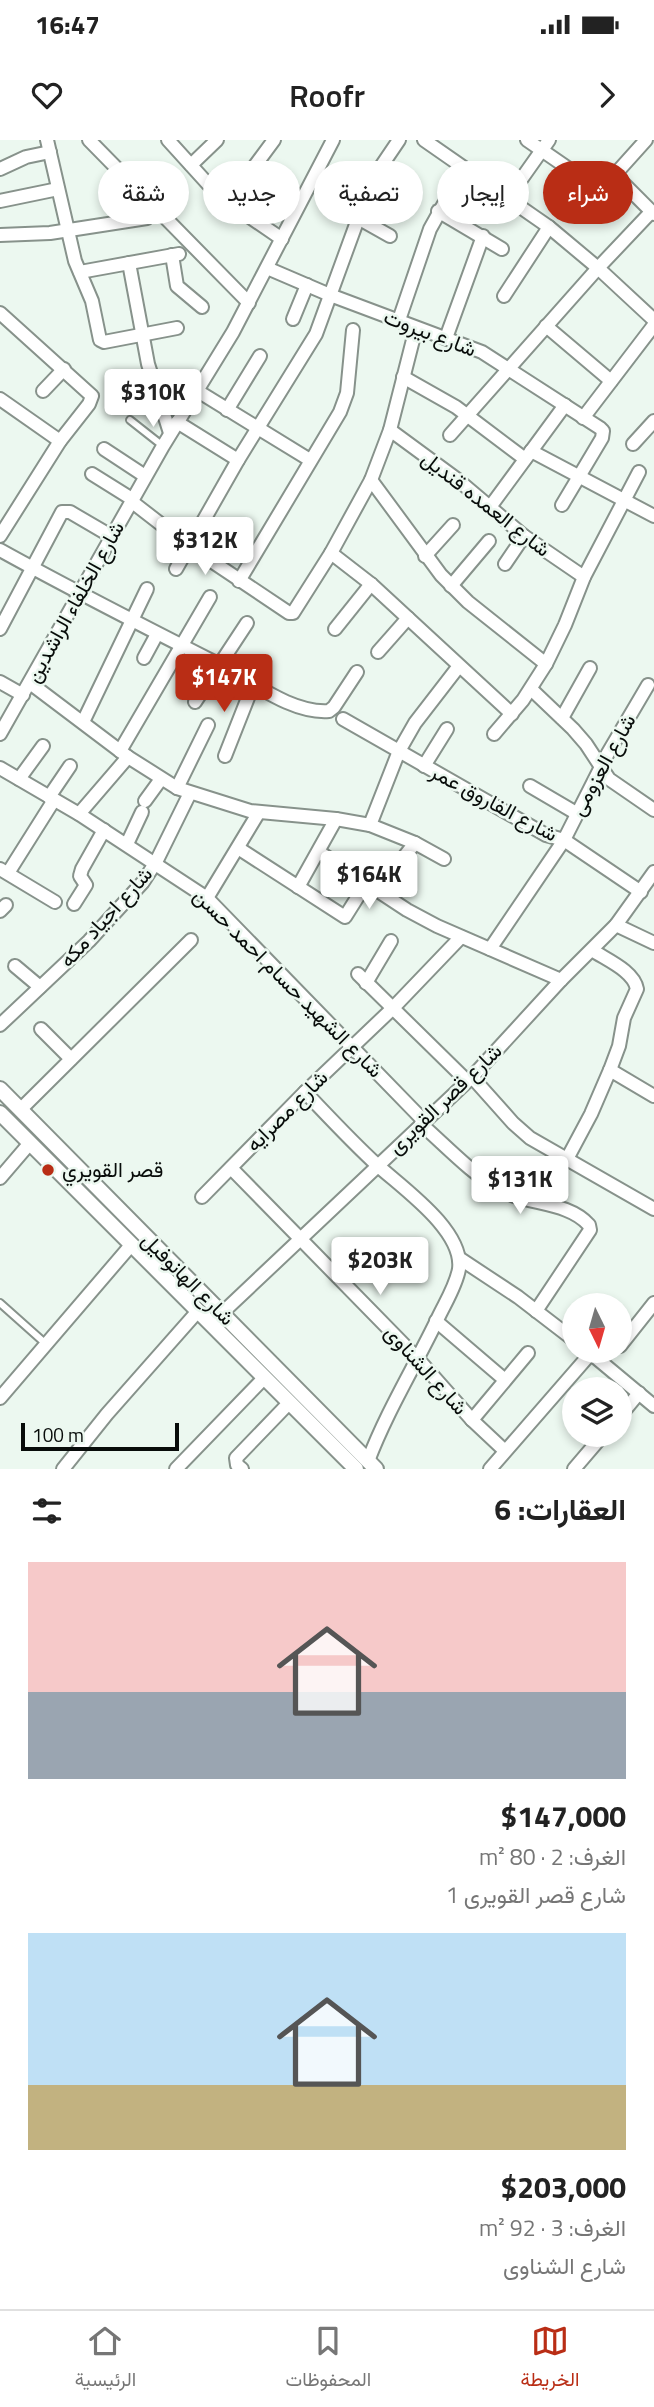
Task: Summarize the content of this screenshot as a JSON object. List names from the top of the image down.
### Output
{
  "streets": {
    "street": [
      "شارع بيروت",
      "شارع العمده قنديل",
      "شارع الخلفاء الراشدين",
      "شارع العزومى",
      "شارع الفاروق عمر",
      "شارع اجياد مكه",
      "شارع الشهيد حسام احمد حسن",
      "شارع قصر القويرى",
      "شارع مصرايه",
      "شارع الهانوفيل",
      "شارع الشناوى"
    ]
  },
  "crossings": [
    ["شارع بيروت", "شارع الخلفاء الراشدين"],
    ["شارع العزومى", "شارع الفاروق عمر"],
    ["شارع الفاروق عمر", "شارع قصر القويرى"],
    ["شارع اجياد مكه", "شارع الشهيد حسام احمد حسن"],
    ["شارع الشهيد حسام احمد حسن", "شارع قصر القويرى"],
    ["شارع الشهيد حسام احمد حسن", "شارع مصرايه"],
    ["شارع قصر القويرى", "شارع الهانوفيل"],
    ["شارع قصر القويرى", "شارع الشناوى"],
    ["شارع مصرايه", "شارع الشناوى"]
  ],
  "places": ["قصر القويري"],
  "scale_bar": "100 m",
  "north": "bottom",
  "page": {
    "status": "16:47",
    "header": "Roofr",
    "chip": [
      "شراء",
      "إيجار",
      "تصفية",
      "جديد",
      "شقة"
    ],
    "price": [
      "$310K",
      "$312K",
      "$147K",
      "$164K",
      "$131K",
      "$203K"
    ],
    "scale": "100 m",
    "heading": "العقارات: 6",
    "list": [
      {
        "name": "$147,000",
        "note": "الغرف: 2 · 80 m² · شارع قصر القويرى 1"
      },
      {
        "name": "$203,000",
        "note": "الغرف: 3 · 92 m² · شارع الشناوى"
      }
    ],
    "tabs": ["الخريطة", "المحفوظات", "الرئيسية"]
  }
}
